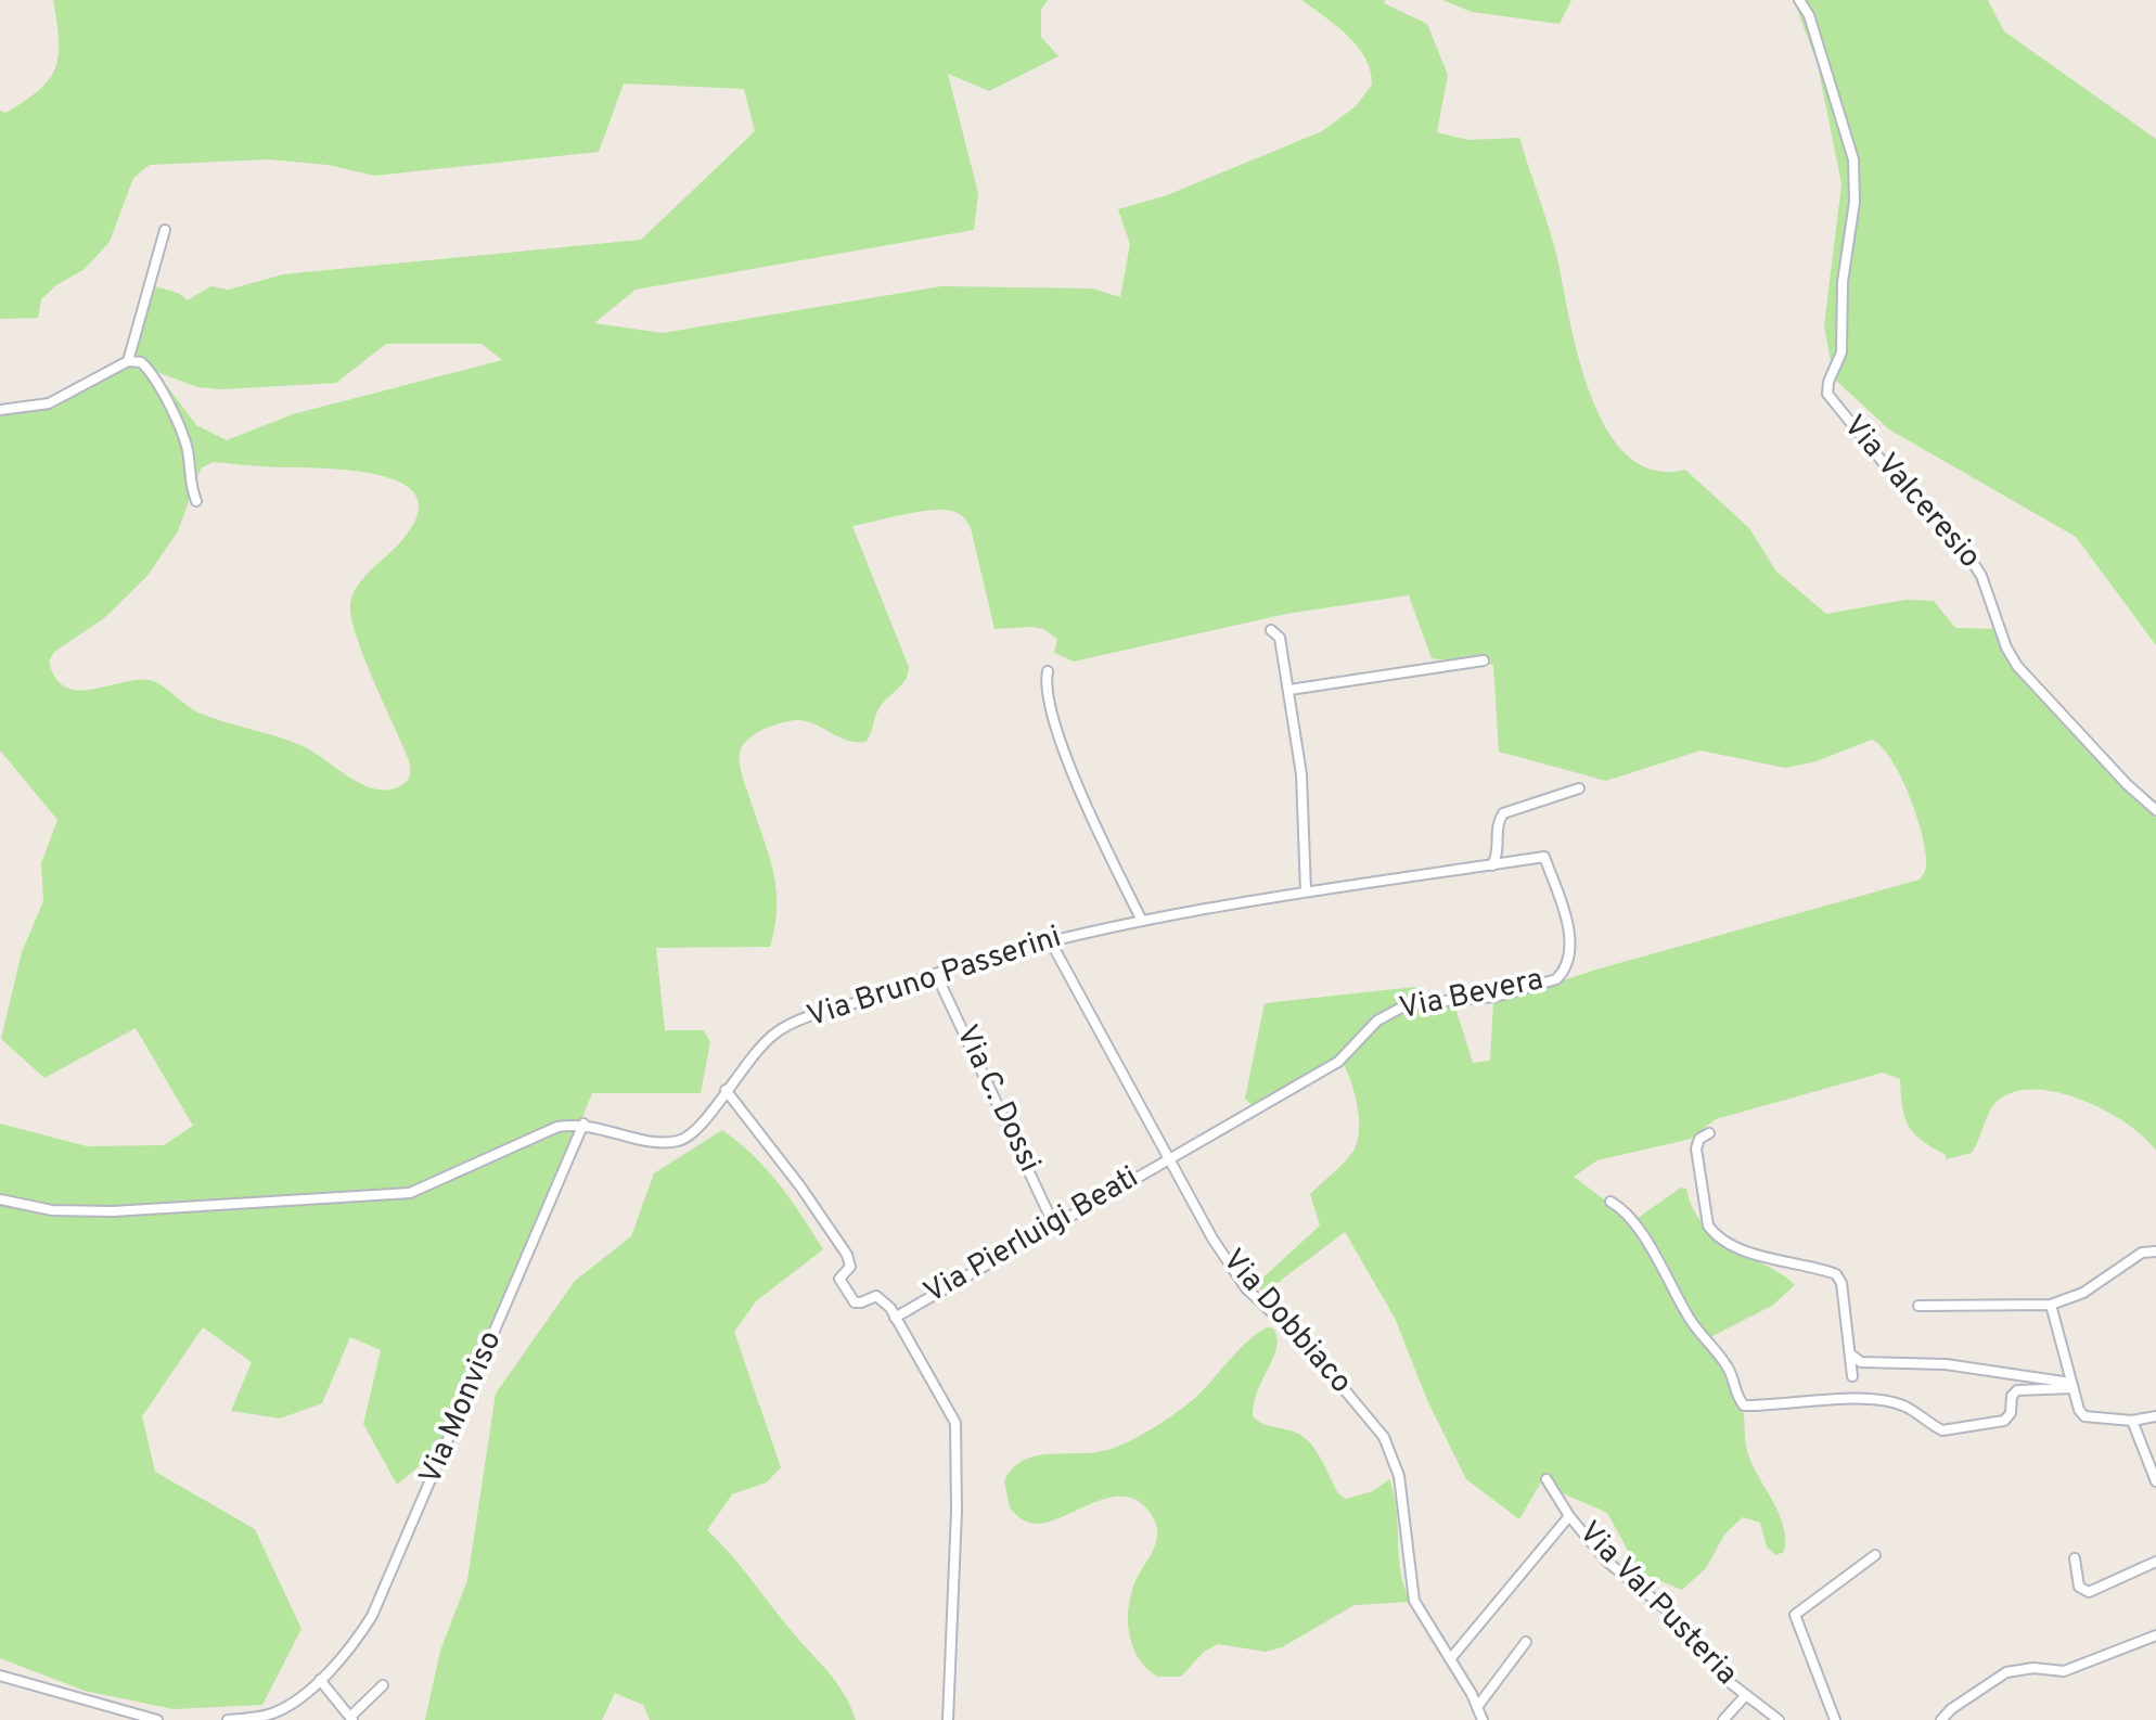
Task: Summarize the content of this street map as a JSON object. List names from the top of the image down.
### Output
{
  "streets": {
    "street": [
      "Via Valceresio",
      "Via Bruno Passerini",
      "Via Bevera",
      "Via C. Dossi",
      "Via Pierluigi Beati",
      "Via Dobbiaco",
      "Via Monviso",
      "Via Val Pusteria"
    ]
  },
  "crossings": [
    ["Via Bruno Passerini", "Via Bevera"],
    ["Via Bruno Passerini", "Via C. Dossi"],
    ["Via Bruno Passerini", "Via Dobbiaco"],
    ["Via Bruno Passerini", "Via Monviso"],
    ["Via Bevera", "Via Pierluigi Beati"],
    ["Via Bevera", "Via Dobbiaco"],
    ["Via C. Dossi", "Via Pierluigi Beati"],
    ["Via Pierluigi Beati", "Via Dobbiaco"]
  ]
}
